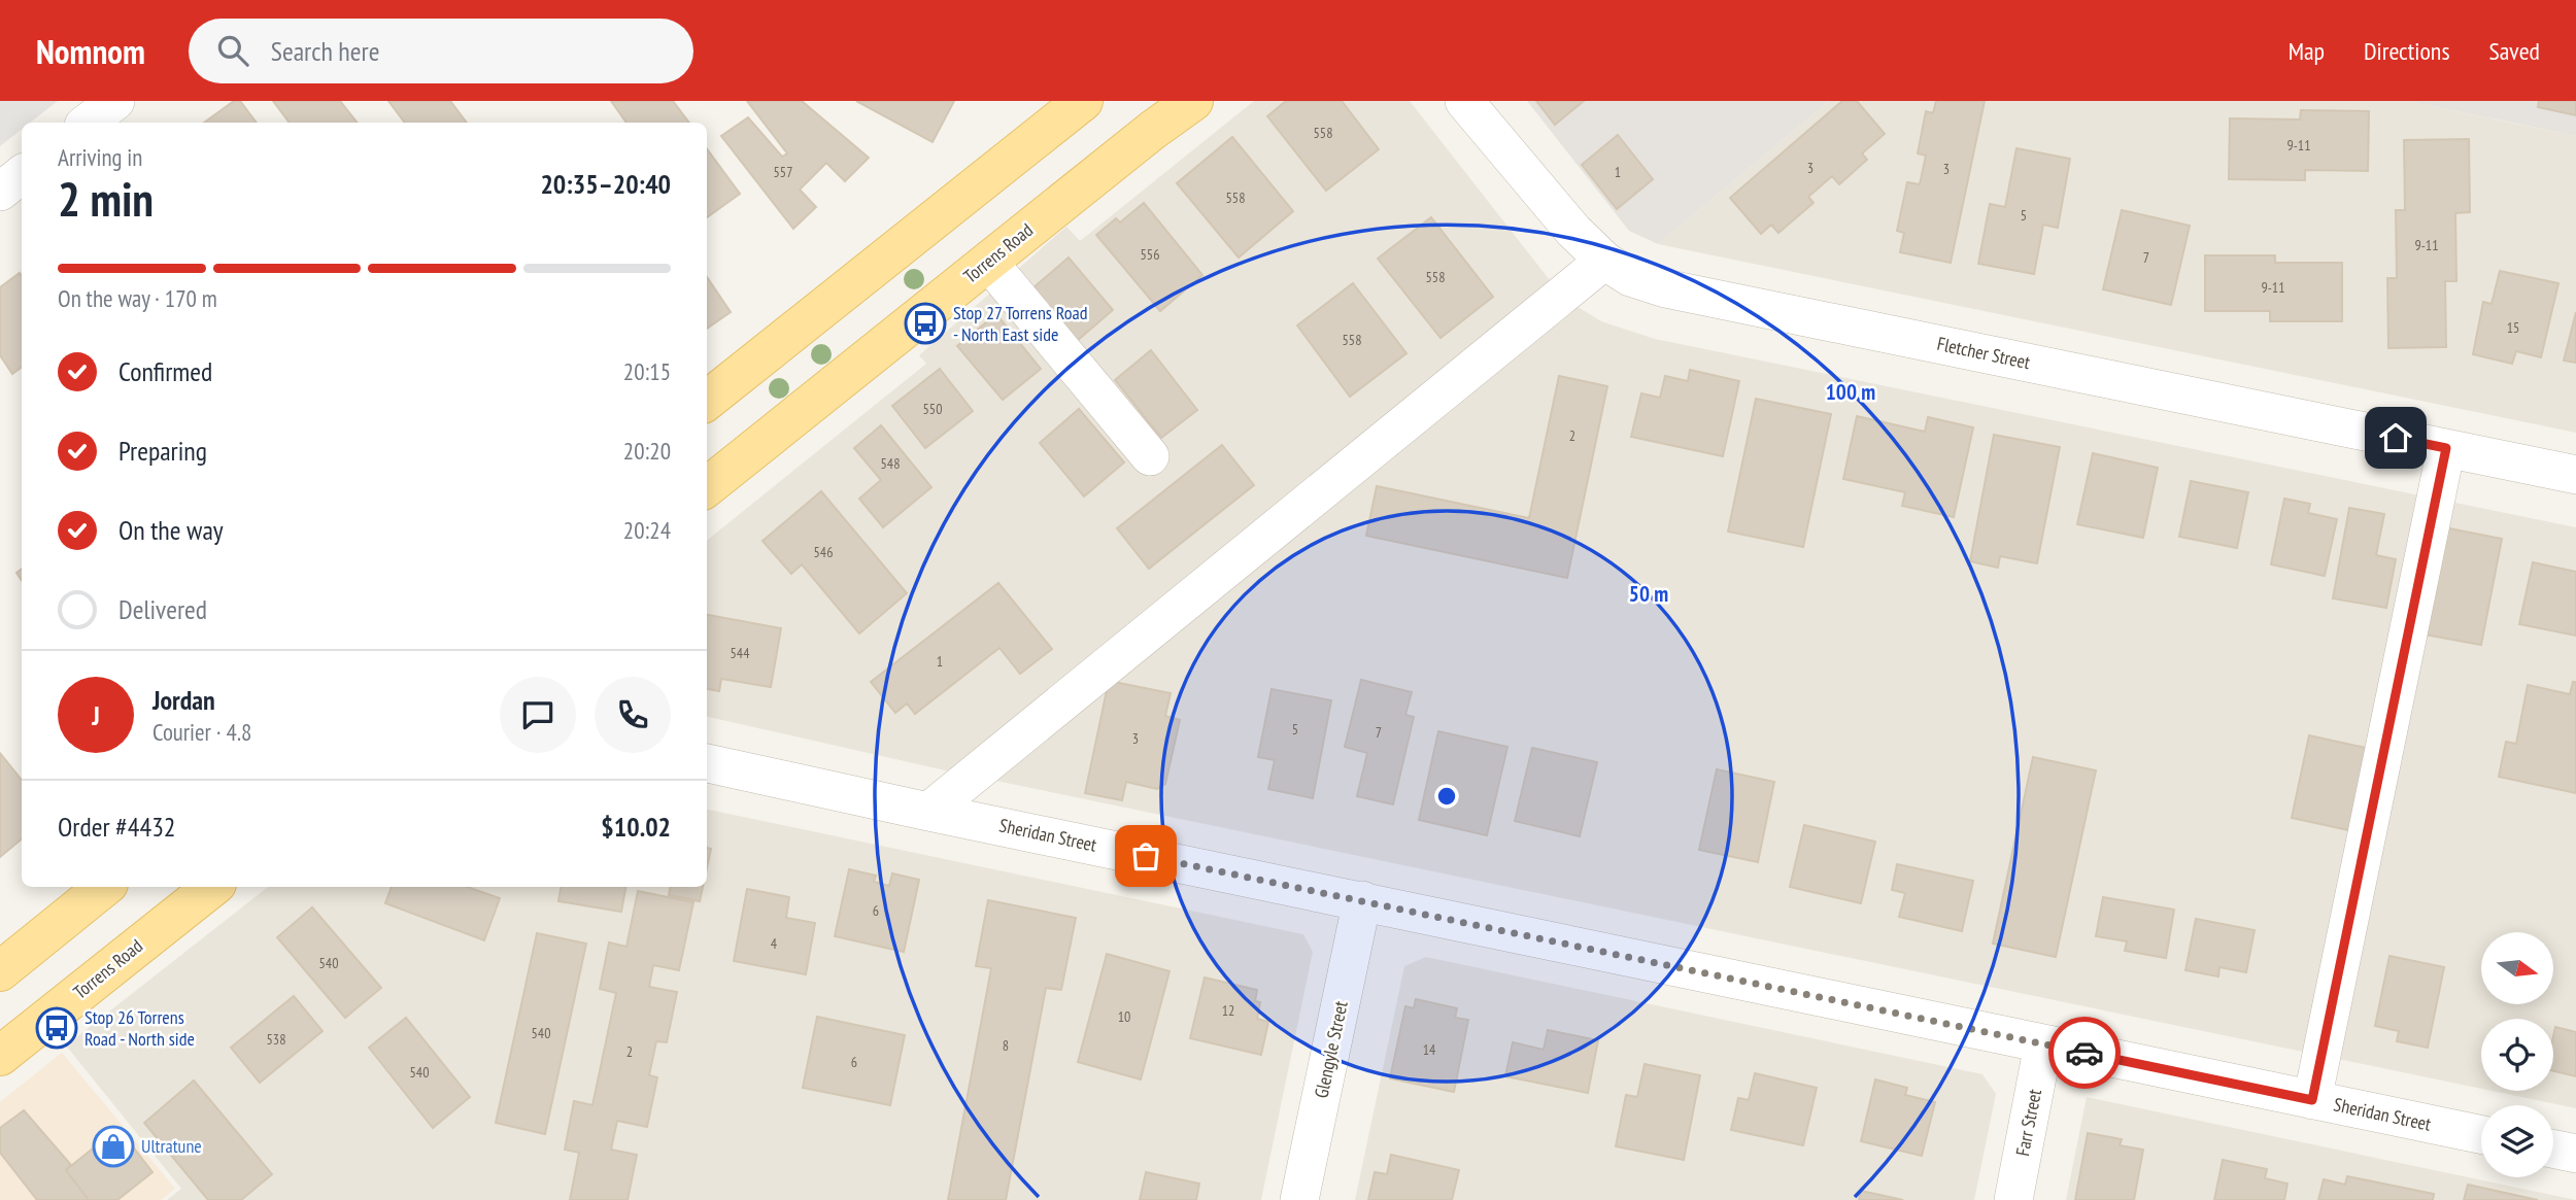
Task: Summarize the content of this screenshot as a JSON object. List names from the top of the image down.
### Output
{
  "streets": {
    "main road": ["Torrens Road"],
    "street": [
      "Fletcher Street",
      "Sheridan Street",
      "Glengyle Street",
      "Farr Street"
    ]
  },
  "crossings": [
    ["Sheridan Street", "Glengyle Street"],
    ["Sheridan Street", "Farr Street"]
  ],
  "places": {
    "bus stop": ["Stop 27 Torrens Road - North East side", "Stop 26 Torrens Road - North side"],
    "shop": ["Ultratune"]
  },
  "house_numbers": [
    "558",
    "9-11",
    "3",
    "3",
    "557",
    "1",
    "558",
    "5",
    "9-11",
    "556",
    "7",
    "558",
    "9-11",
    "15",
    "558",
    "550",
    "2",
    "548",
    "546",
    "544",
    "1",
    "5",
    "7",
    "3",
    "6",
    "4",
    "540",
    "12",
    "10",
    "540",
    "538",
    "8",
    "14",
    "2",
    "6",
    "540"
  ],
  "north": "right",
  "page": {
    "header": "Nomnom",
    "search": "Search here",
    "nav": ["Map", "Directions", "Saved"],
    "heading": ["2 min", "Arriving in", "20:35–20:40"],
    "panel": [
      "Jordan",
      "Courier · 4.8",
      "Order #4432",
      "$10.02"
    ],
    "bar": "On the way · 170 m",
    "list": [
      ["Confirmed", "20:15"],
      ["Preparing", "20:20"],
      ["On the way", "20:24"],
      "Delivered"
    ],
    "round": "J"
  },
  "rings": ["100 m", "50 m"]
}
